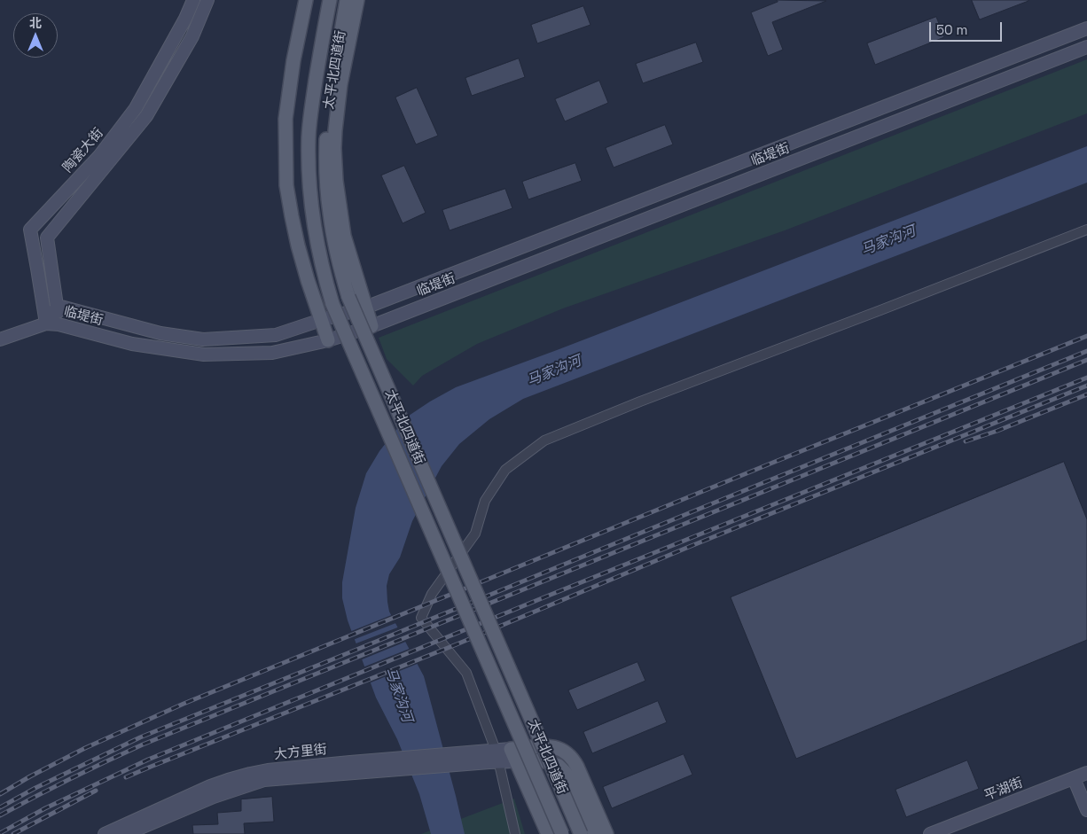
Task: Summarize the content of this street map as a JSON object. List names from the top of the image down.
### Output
{
  "streets": {
    "main road": ["太平北四道街"],
    "street": [
      "陶瓷大街",
      "临堤街",
      "大方里街",
      "平湖街"
    ]
  },
  "crossings": [
    ["太平北四道街", "临堤街"],
    ["陶瓷大街", "临堤街"]
  ],
  "water": ["马家沟河"],
  "scale_bar": "50 m",
  "north": "top"
}
